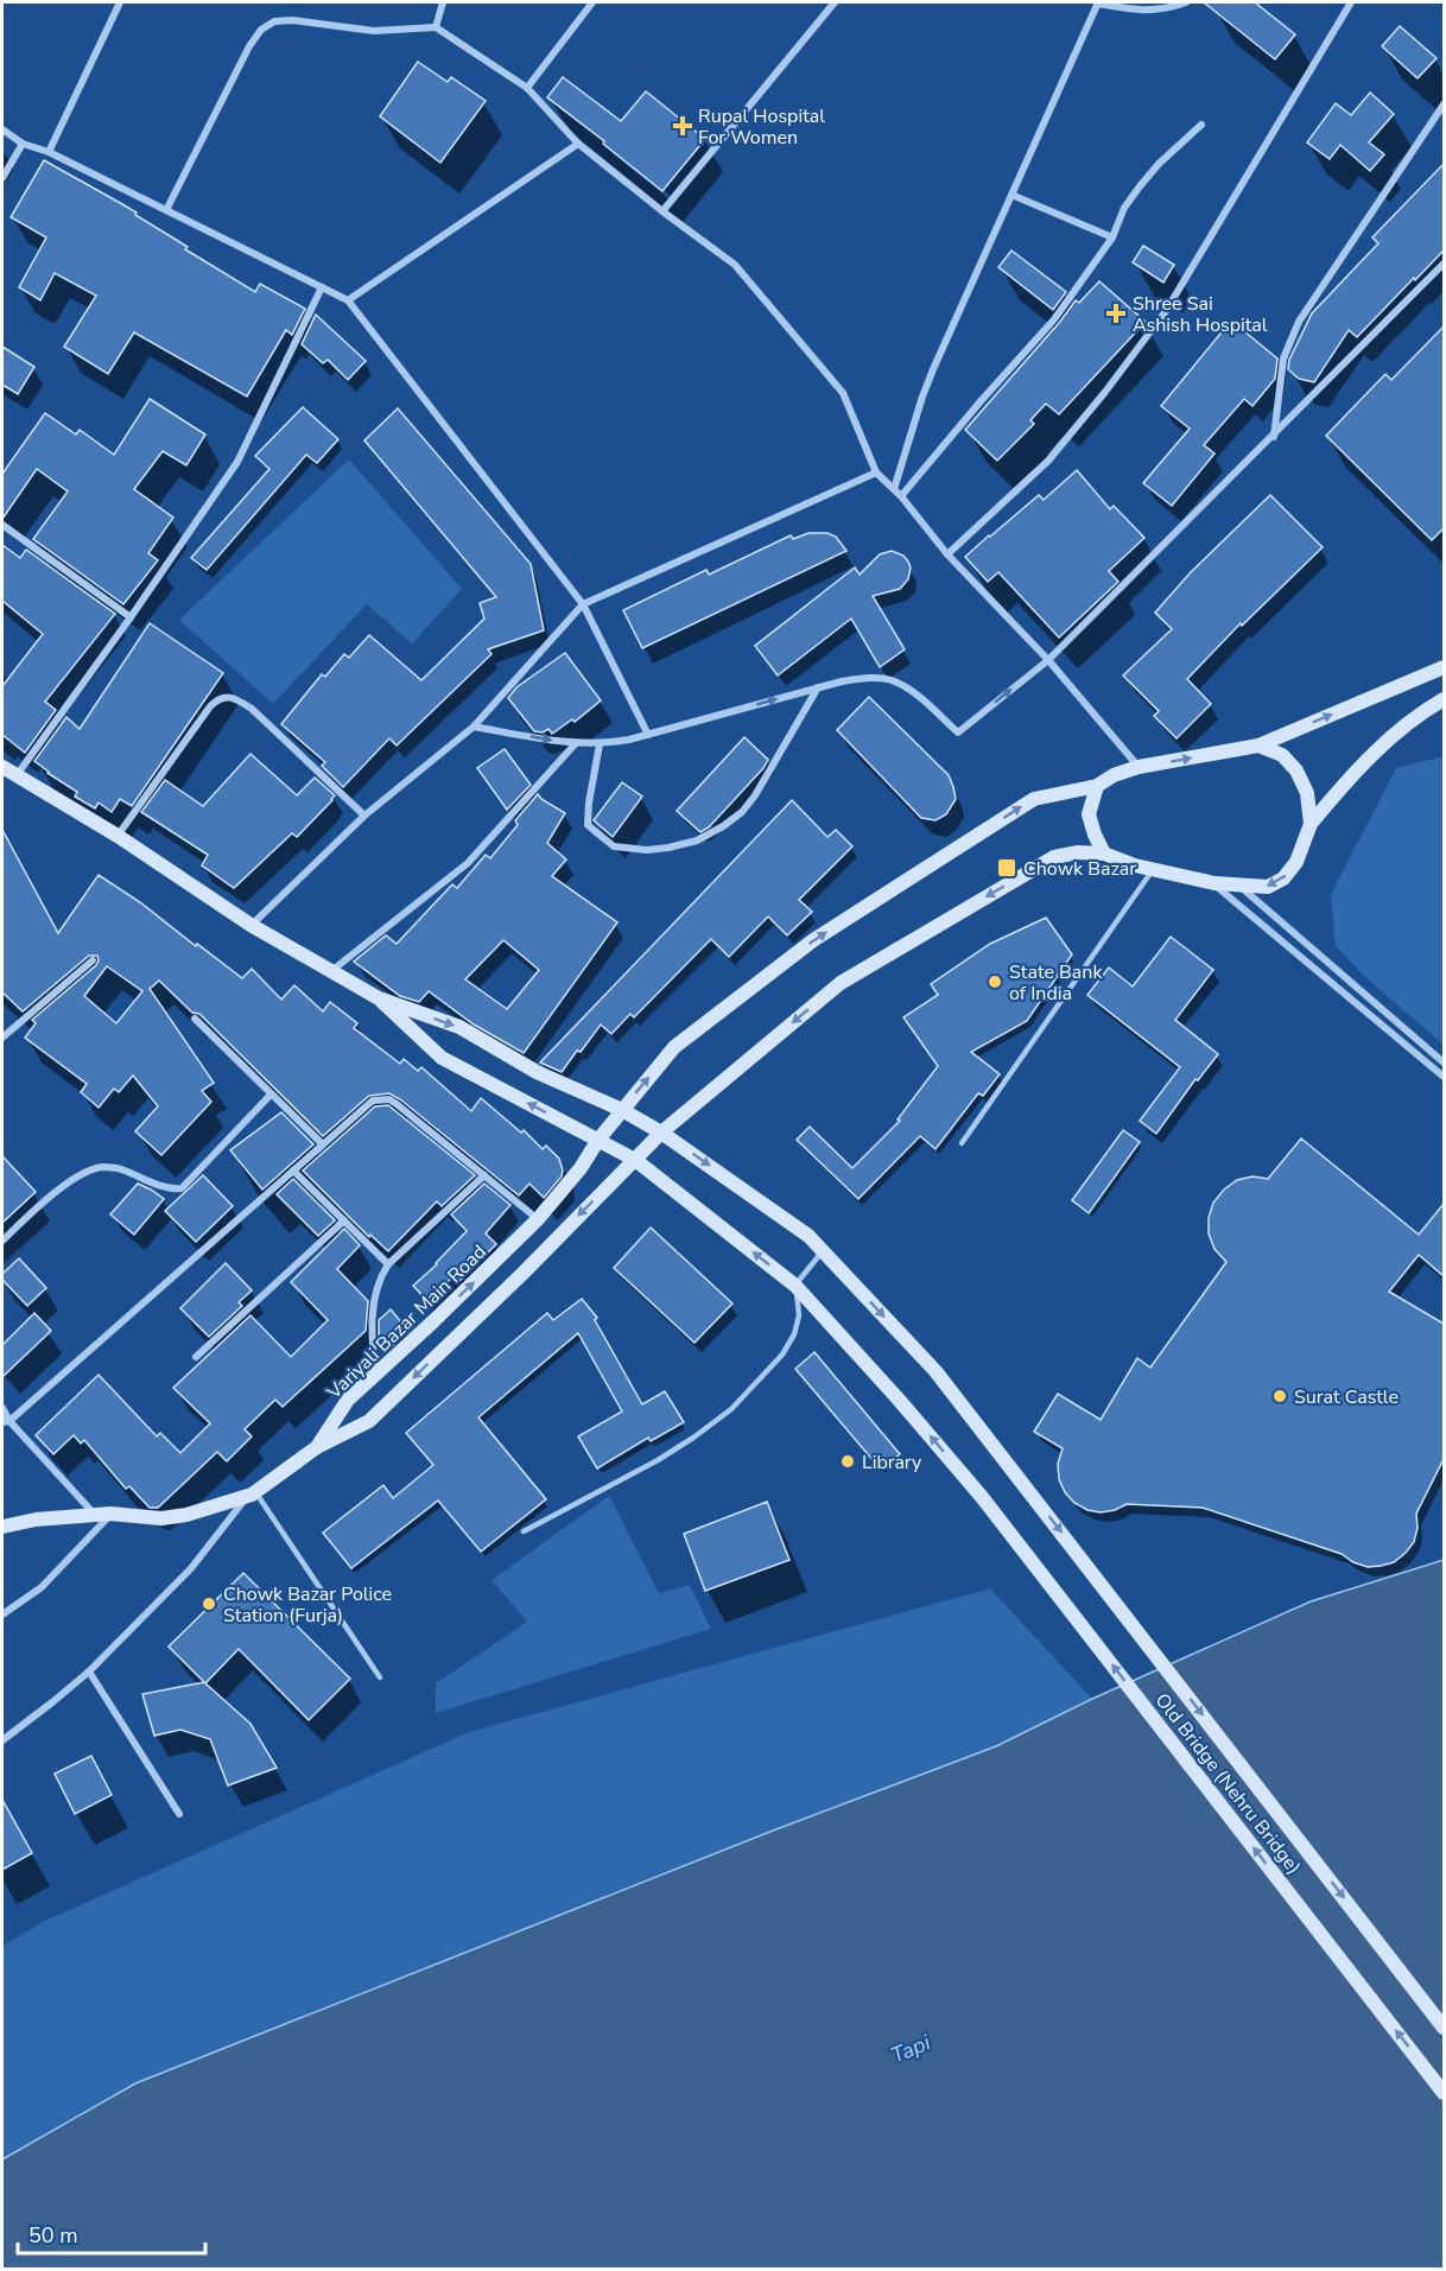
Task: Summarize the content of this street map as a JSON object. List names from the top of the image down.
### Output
{
  "streets": {
    "main road": ["Variyali Bazar Main Road", "Old Bridge (Nehru Bridge)"]
  },
  "crossings": [
    ["Variyali Bazar Main Road", "Old Bridge (Nehru Bridge)"]
  ],
  "water": ["Tapi"],
  "places": {
    "health": ["Rupal Hospital For Women", "Shree Sai Ashish Hospital"],
    "transit": ["Chowk Bazar"],
    "other": [
      "State Bank of India",
      "Surat Castle",
      "Library",
      "Chowk Bazar Police Station (Furja)"
    ]
  },
  "scale_bar": "50 m"
}
